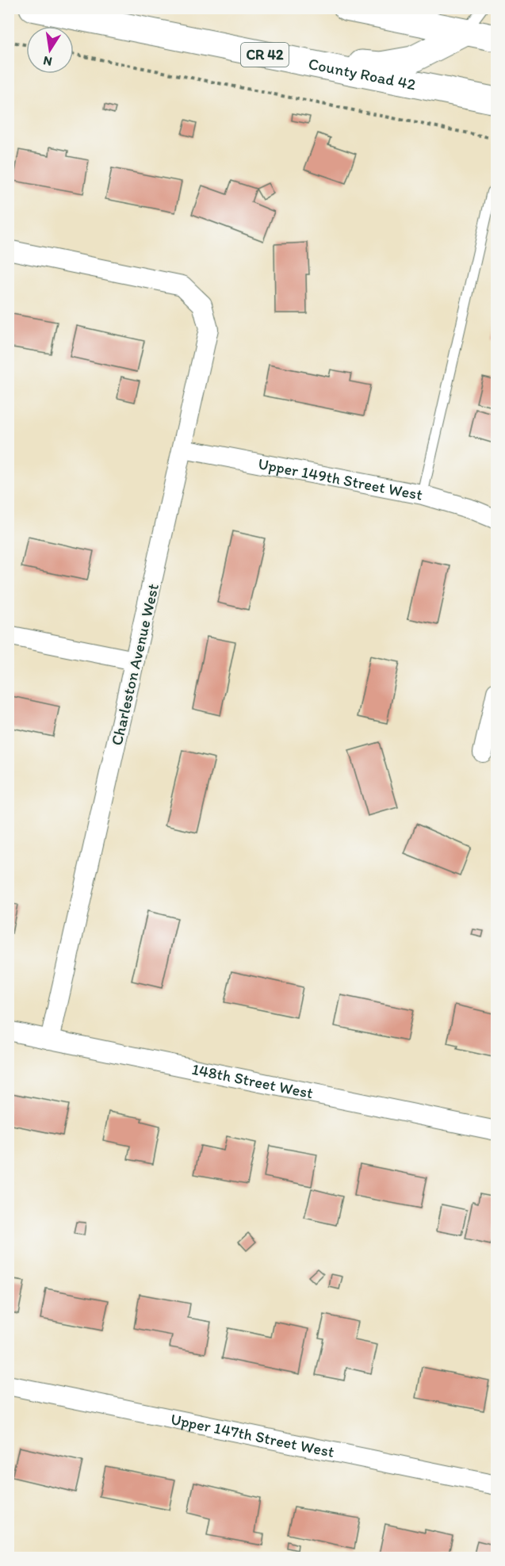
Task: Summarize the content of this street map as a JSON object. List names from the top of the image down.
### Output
{
  "streets": {
    "highway": ["CR 42", "County Road 42"],
    "street": [
      "Upper 149th Street West",
      "Charleston Avenue West",
      "148th Street West",
      "Upper 147th Street West"
    ]
  },
  "crossings": [
    ["Upper 149th Street West", "Charleston Avenue West"],
    ["Charleston Avenue West", "148th Street West"]
  ],
  "north": "bottom"
}
